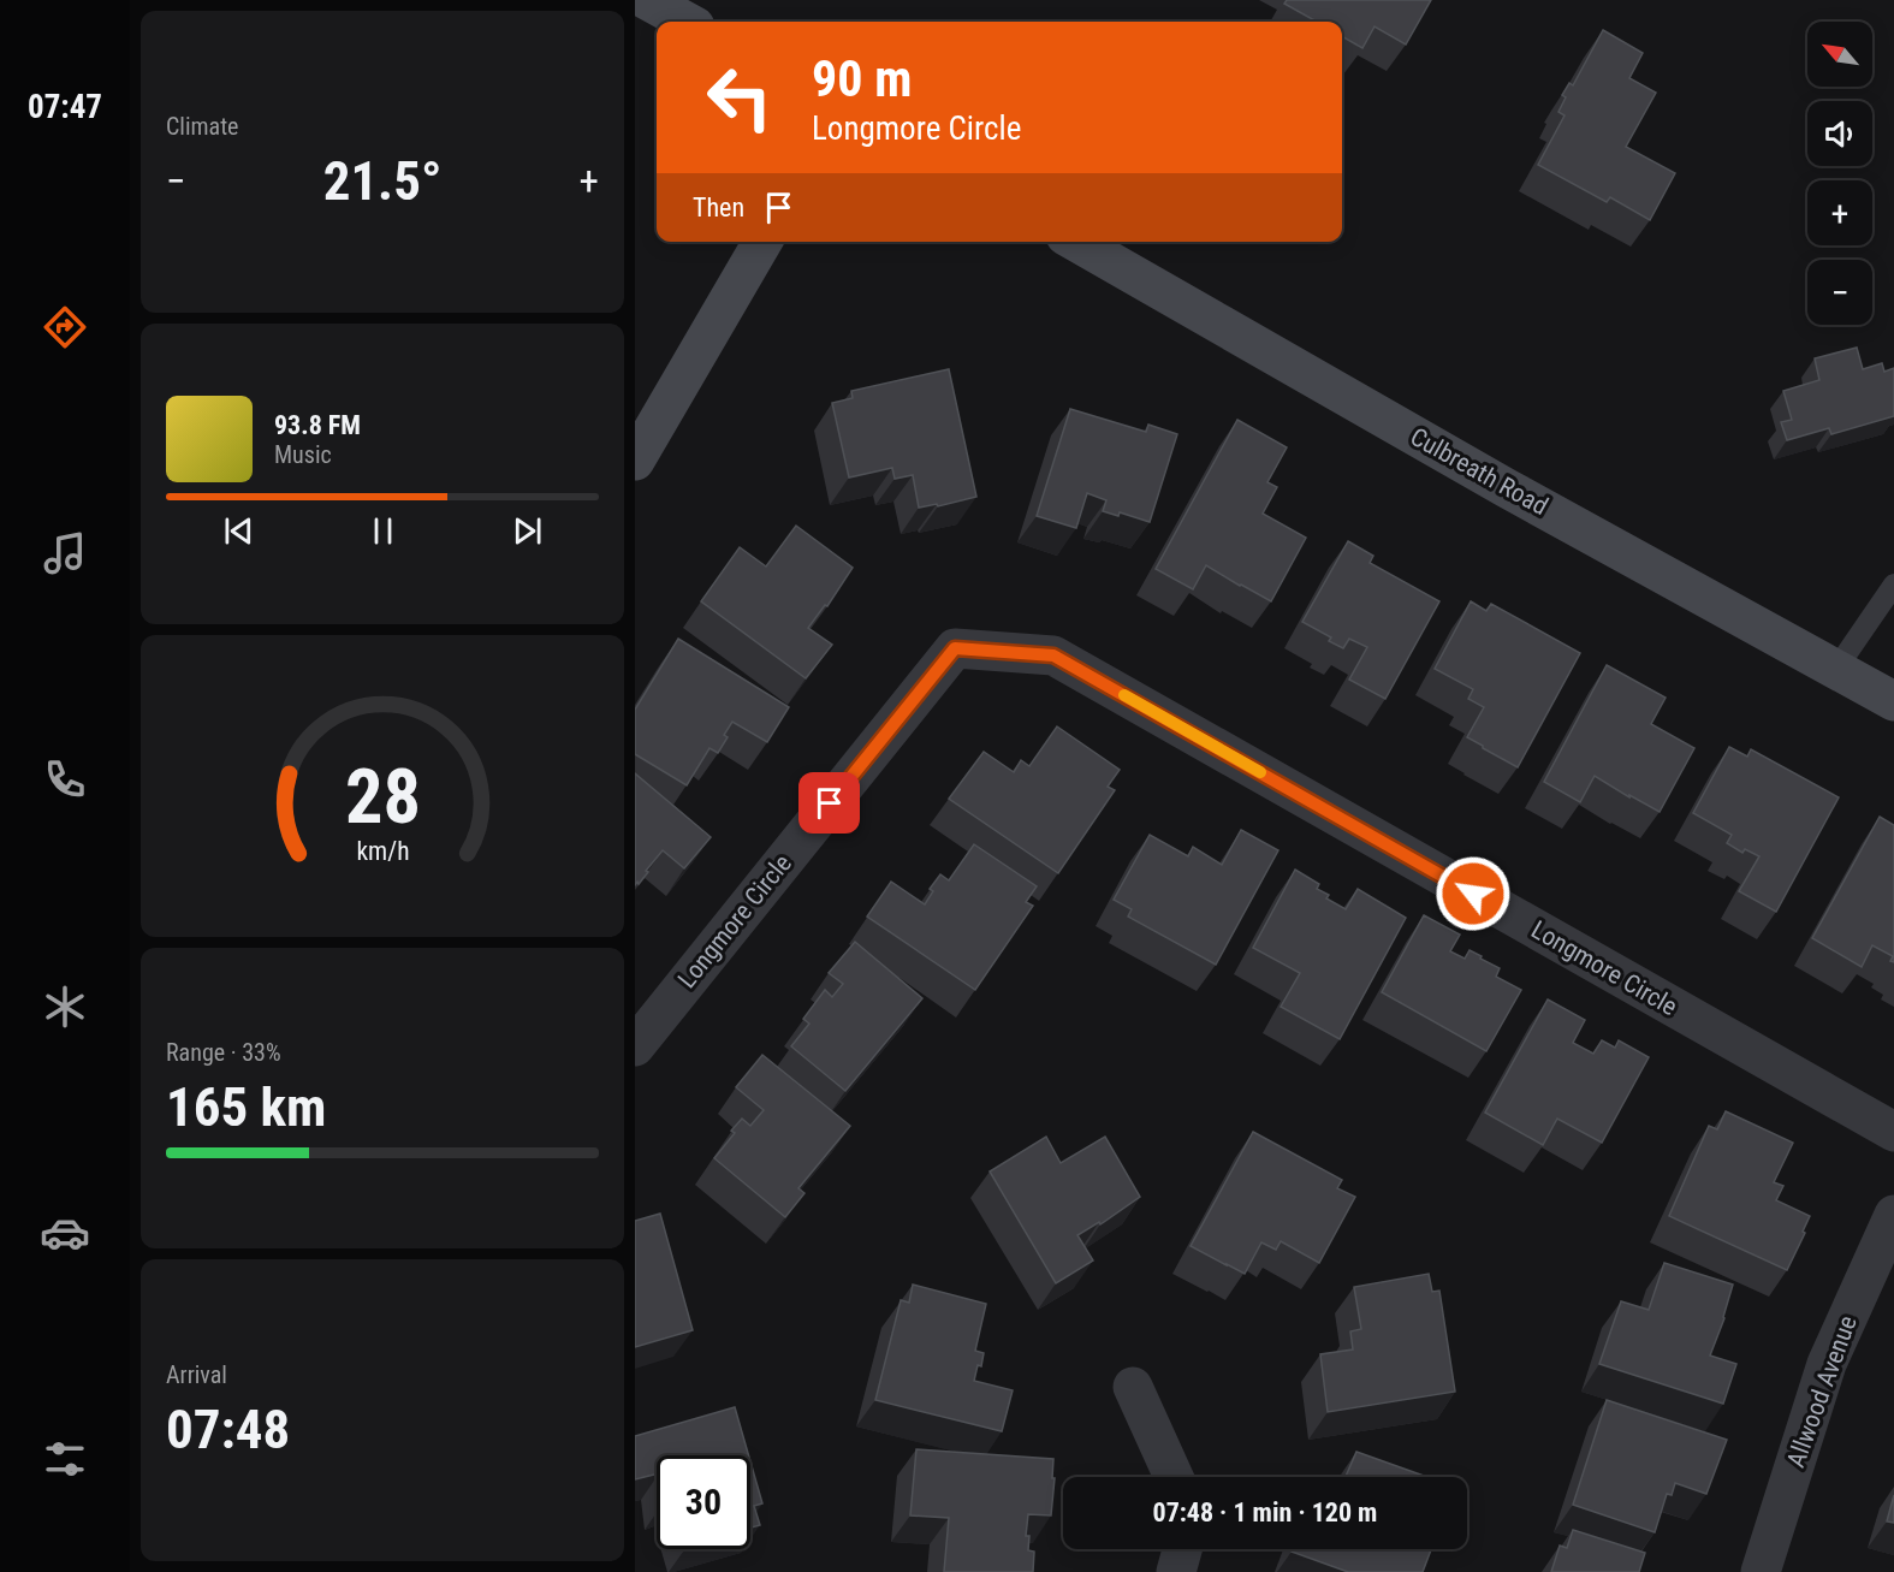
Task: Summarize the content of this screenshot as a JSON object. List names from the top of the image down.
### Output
{
  "streets": {
    "street": ["Culbreath Road", "Longmore Circle", "Allwood Avenue"]
  },
  "north": "top left",
  "page": {
    "tabs": "07:47",
    "tile": [
      "Climate",
      ["Range · 33%", "165 km"],
      ["Arrival", "07:48"]
    ],
    "map_buttons": ["+", "−"],
    "turn": ["90 m", "Longmore Circle"],
    "heat": ["−", "21.5°", "+"],
    "then": "Then",
    "song": ["93.8 FM", "Music"],
    "limit": "30",
    "trip": "07:48 · 1 min · 120 m",
    "gauge": ["28", "km/h"]
  }
}
